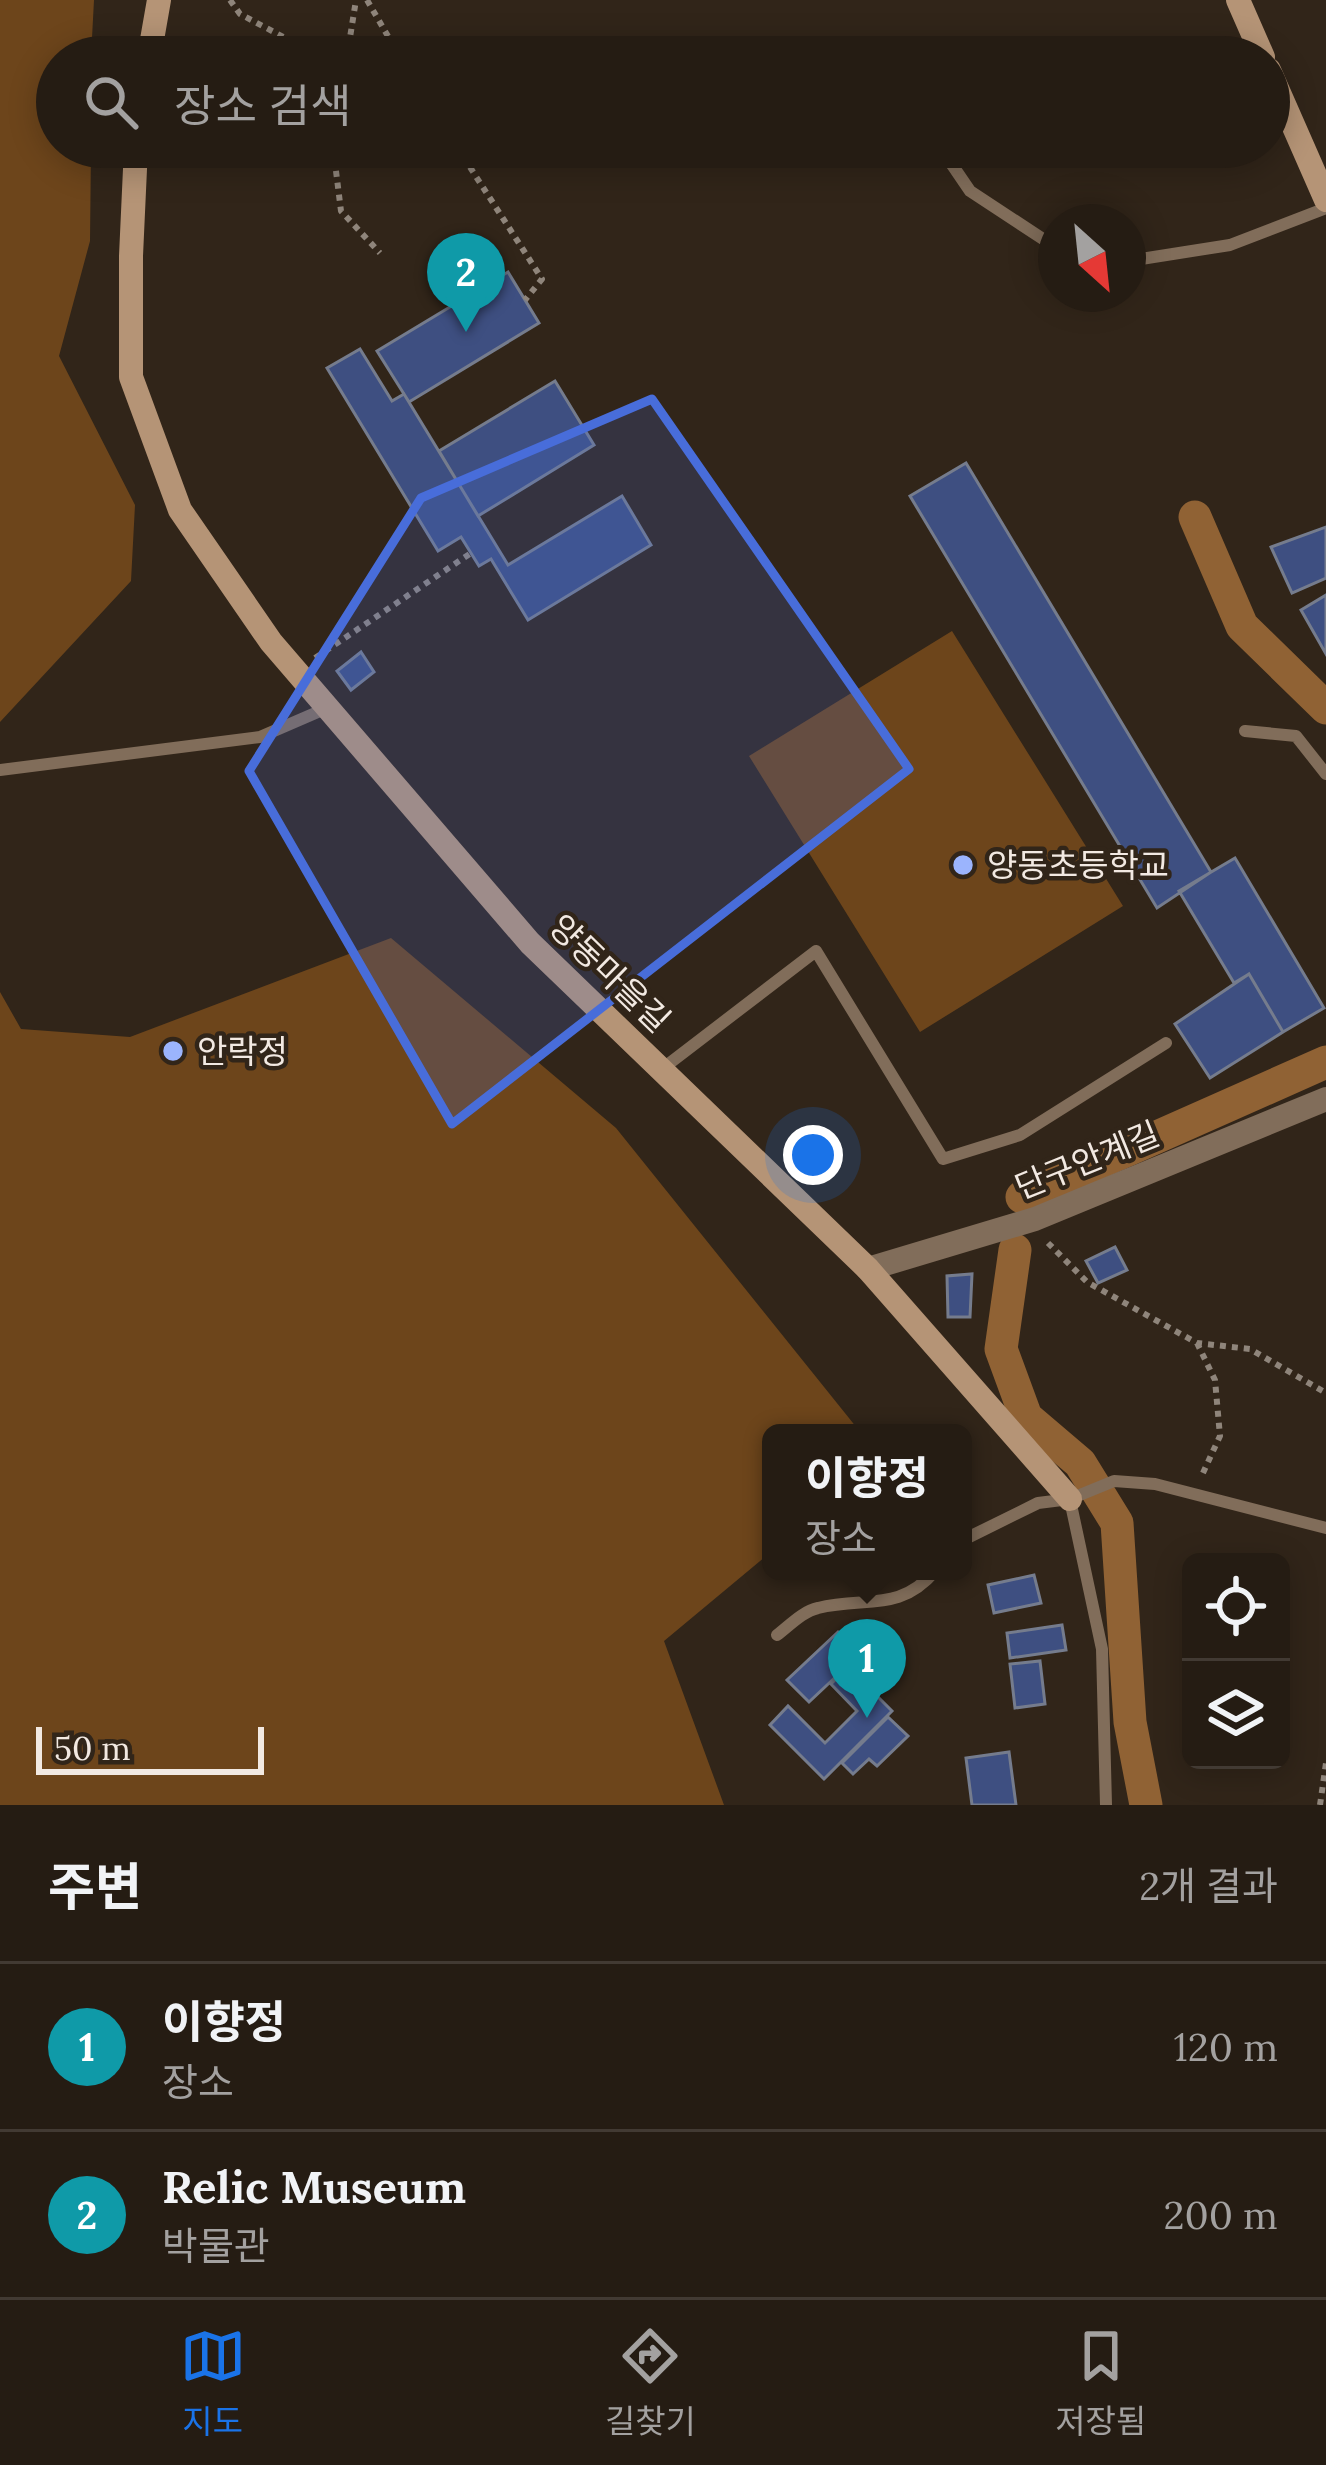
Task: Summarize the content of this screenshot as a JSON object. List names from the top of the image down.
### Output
{
  "streets": {
    "street": ["양동마을길", "단구안계길"]
  },
  "crossings": [
    ["양동마을길", "단구안계길"]
  ],
  "places": ["양동초등학교", "안락정"],
  "scale_bar": "50 m",
  "north": "bottom right",
  "page": {
    "search": "장소 검색",
    "pins": ["2", "1"],
    "popup": ["이향정", "장소"],
    "scale": "50 m",
    "heading": ["주변", "2개 결과"],
    "list": [
      {
        "mark": "1",
        "name": "이향정",
        "note": "장소",
        "value": "120 m"
      },
      {
        "mark": "2",
        "name": "Relic Museum",
        "note": "박물관",
        "value": "200 m"
      }
    ],
    "nav": ["지도", "길찾기", "저장됨"]
  }
}
